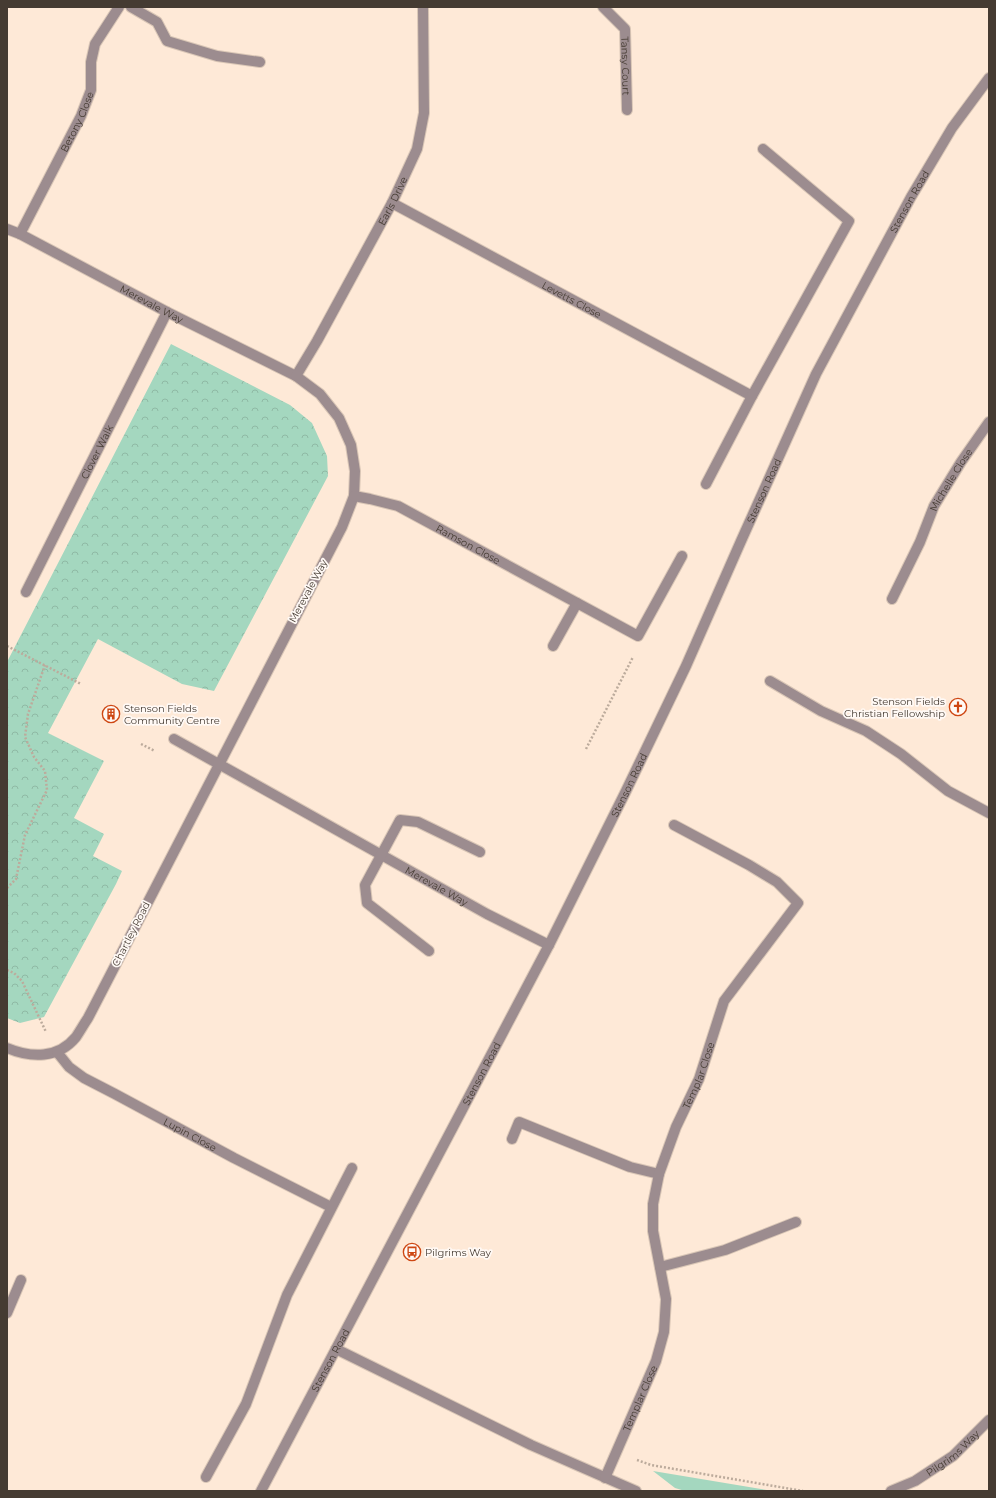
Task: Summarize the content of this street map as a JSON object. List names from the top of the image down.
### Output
{
  "streets": {
    "street": [
      "Tansy Court",
      "Betony Close",
      "Earls Drive",
      "Stenson Road",
      "Levetts Close",
      "Merevale Way",
      "Clover Walk",
      "Michelle Close",
      "Ramson Close",
      "Chartley Road",
      "Templar Close",
      "Lupin Close",
      "Pilgrims Way"
    ]
  },
  "crossings": [
    ["Betony Close", "Merevale Way"],
    ["Earls Drive", "Levetts Close"],
    ["Earls Drive", "Merevale Way"],
    ["Stenson Road", "Merevale Way"],
    ["Merevale Way", "Clover Walk"],
    ["Merevale Way", "Ramson Close"],
    ["Merevale Way", "Chartley Road"],
    ["Chartley Road", "Lupin Close"]
  ],
  "places": {
    "church": ["Stenson Fields Christian Fellowship"],
    "building": ["Stenson Fields Community Centre"],
    "bus stop": ["Pilgrims Way"]
  }
}
